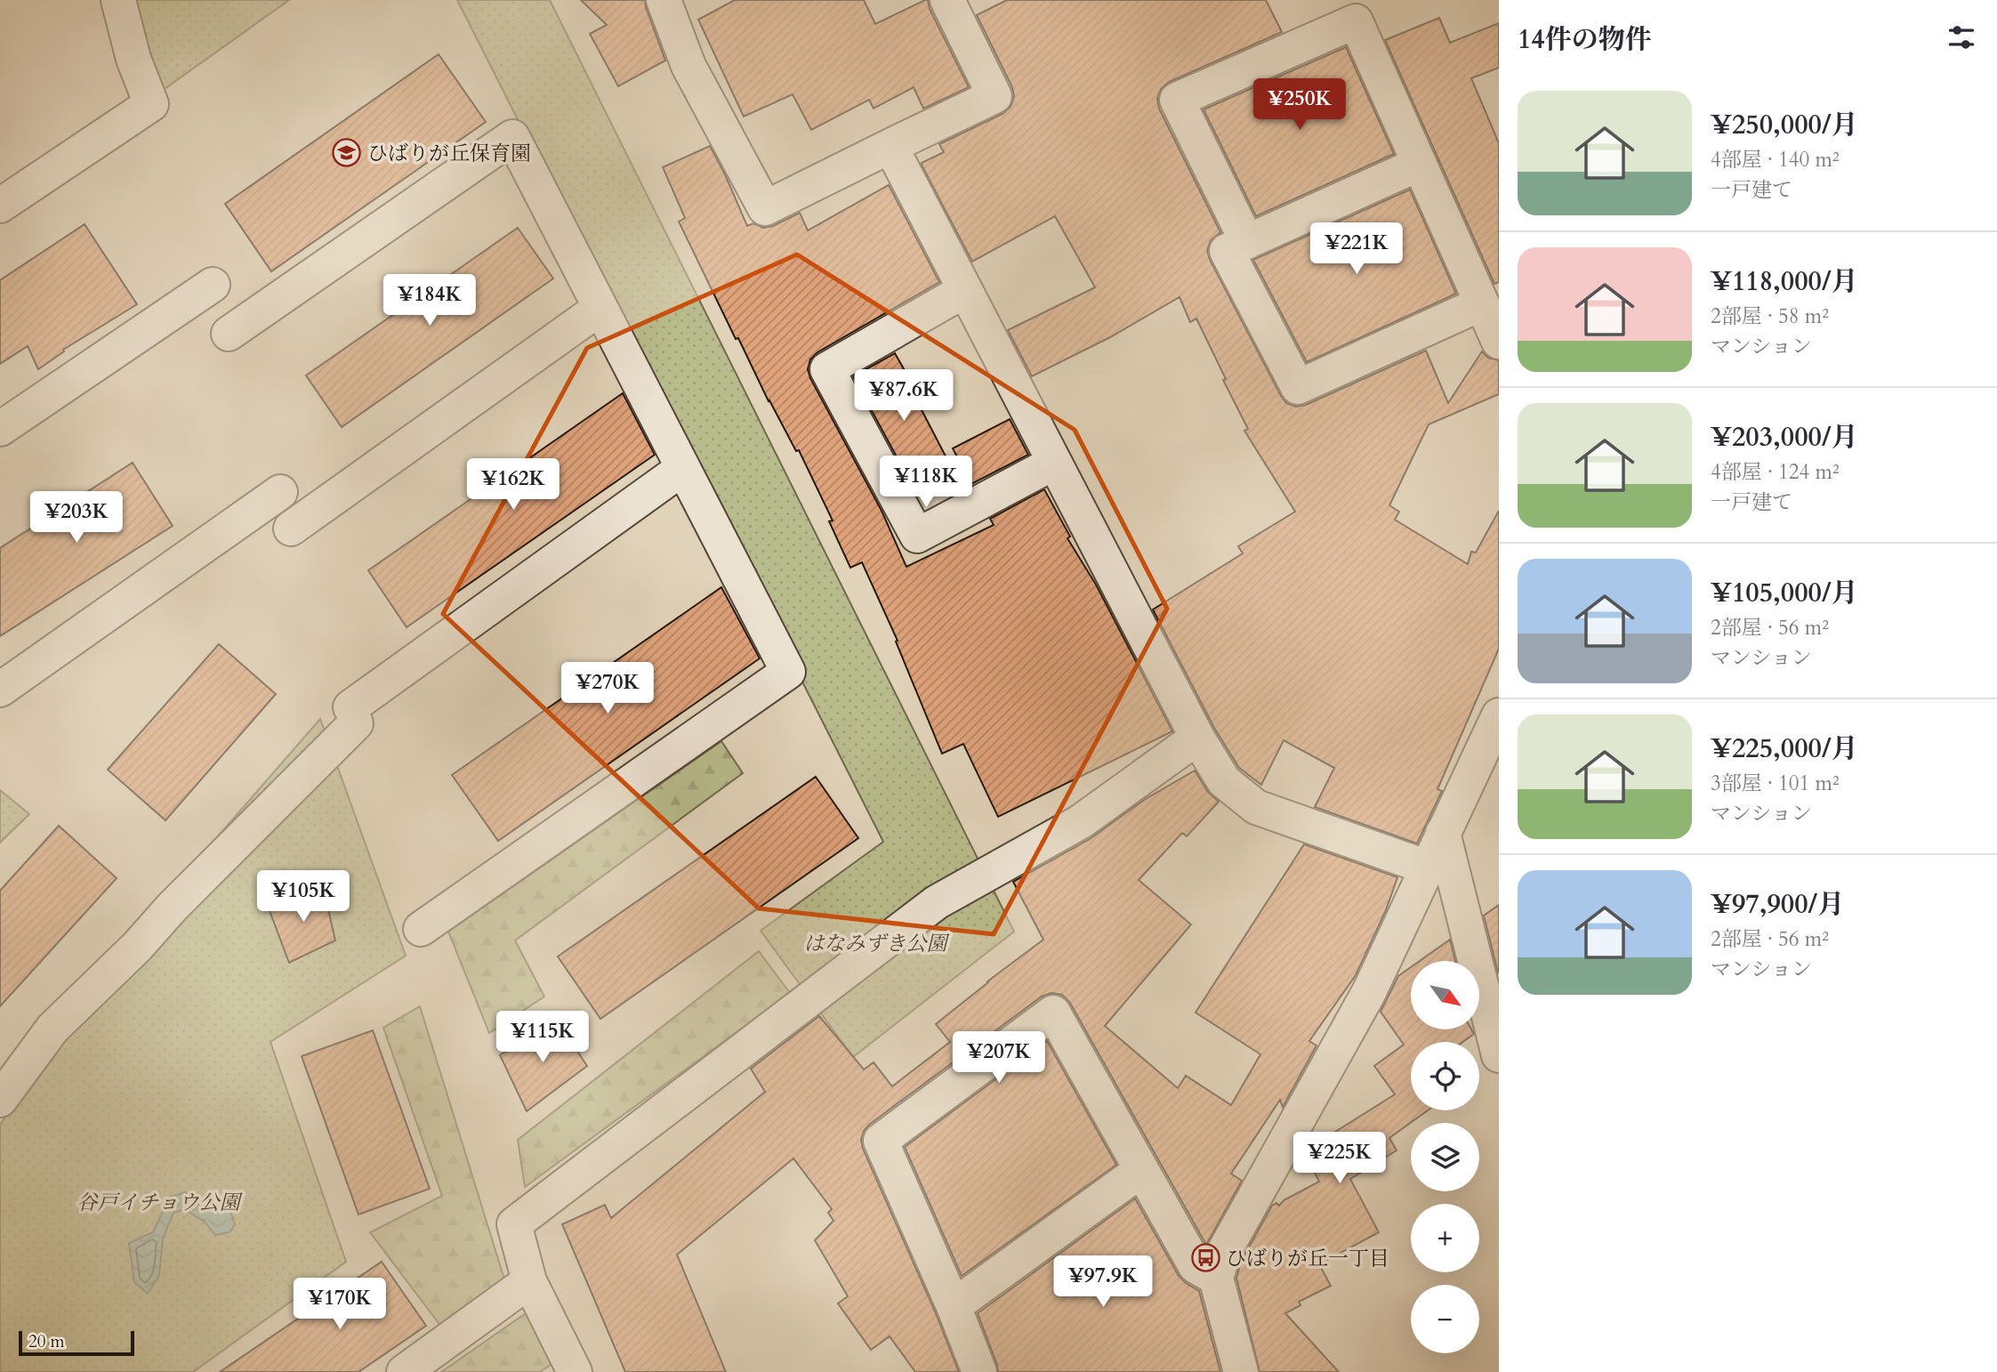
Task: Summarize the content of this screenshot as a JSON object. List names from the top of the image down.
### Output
{
  "parks": ["はなみずき公園", "谷戸イチョウ公園"],
  "places": {
    "school or university": ["ひばりが丘保育園"],
    "bus stop": ["ひばりが丘一丁目"]
  },
  "scale_bar": "20 m",
  "north": "bottom right",
  "page": {
    "heading": "14件の物件",
    "list": [
      {
        "name": "¥250,000/月",
        "note": "4部屋 · 140 m² · 一戸建て"
      },
      {
        "name": "¥118,000/月",
        "note": "2部屋 · 58 m² · マンション"
      },
      {
        "name": "¥203,000/月",
        "note": "4部屋 · 124 m² · 一戸建て"
      },
      {
        "name": "¥105,000/月",
        "note": "2部屋 · 56 m² · マンション"
      },
      {
        "name": "¥225,000/月",
        "note": "3部屋 · 101 m² · マンション"
      },
      {
        "name": "¥97,900/月",
        "note": "2部屋 · 56 m² · マンション"
      }
    ],
    "price": [
      "¥250K",
      "¥221K",
      "¥184K",
      "¥87.6K",
      "¥118K",
      "¥162K",
      "¥203K",
      "¥270K",
      "¥105K",
      "¥115K",
      "¥207K",
      "¥225K",
      "¥97.9K",
      "¥170K"
    ],
    "map_buttons": ["+", "−"],
    "scale": "20 m"
  }
}
